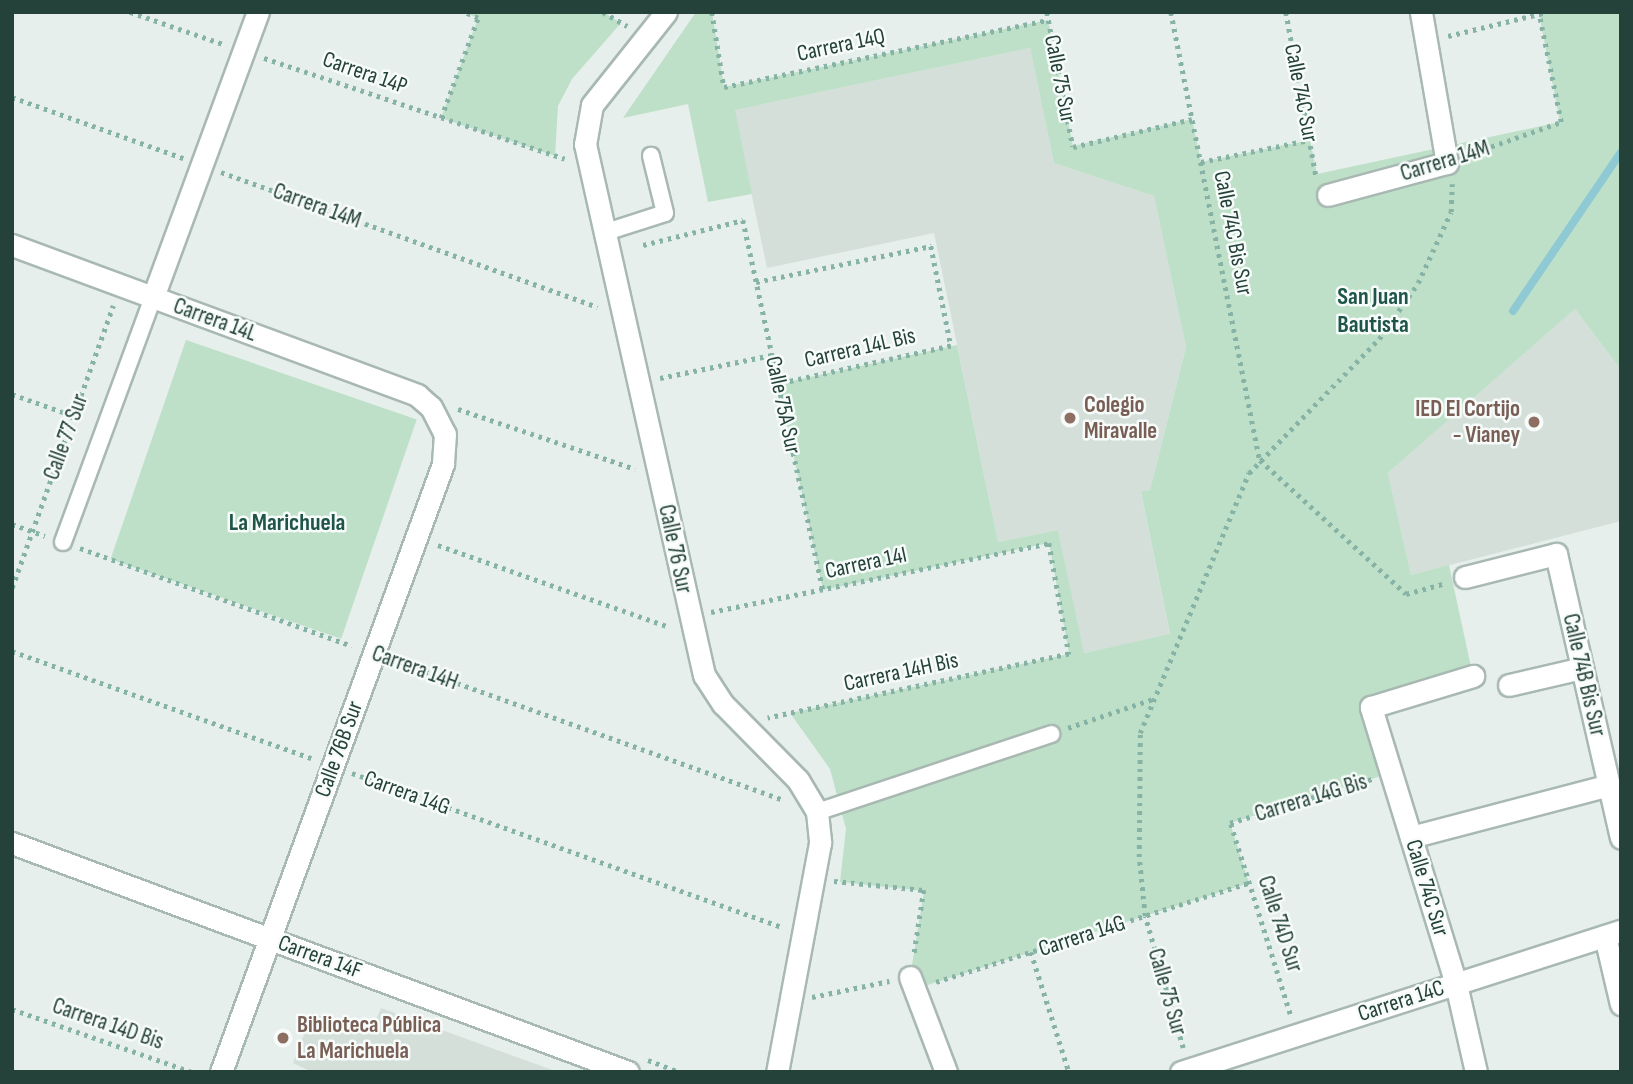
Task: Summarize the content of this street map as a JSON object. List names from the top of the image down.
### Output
{
  "streets": {
    "street": [
      "Calle 74C Sur",
      "Carrera 14M",
      "Carrera 14L",
      "Calle 76 Sur",
      "Calle 74B Bis Sur",
      "Calle 76B Sur",
      "Carrera 14F",
      "Carrera 14C"
    ],
    "path": [
      "Carrera 14Q",
      "Carrera 14P",
      "Calle 75 Sur",
      "Calle 74C Bis Sur",
      "Carrera 14L Bis",
      "Calle 75A Sur",
      "Calle 77 Sur",
      "Carrera 14I",
      "Carrera 14H",
      "Carrera 14H Bis",
      "Carrera 14G",
      "Carrera 14G Bis",
      "Calle 74D Sur",
      "Carrera 14D Bis"
    ]
  },
  "crossings": [
    ["Carrera 14Q", "Calle 75 Sur"],
    ["Carrera 14P", "Calle 76 Sur"],
    ["Calle 75 Sur", "Carrera 14M"],
    ["Calle 75 Sur", "Calle 74C Bis Sur"],
    ["Calle 75 Sur", "Carrera 14G"],
    ["Calle 75 Sur", "Carrera 14C"],
    ["Calle 74C Sur", "Carrera 14G Bis"],
    ["Calle 74C Sur", "Carrera 14C"],
    ["Carrera 14M", "Calle 76 Sur"],
    ["Carrera 14L", "Calle 77 Sur"],
    ["Carrera 14L", "Calle 76B Sur"],
    ["Carrera 14L Bis", "Calle 75A Sur"],
    ["Carrera 14L Bis", "Calle 76 Sur"],
    ["Calle 75A Sur", "Calle 76 Sur"],
    ["Calle 75A Sur", "Carrera 14I"],
    ["Calle 77 Sur", "Carrera 14H"],
    ["Calle 76 Sur", "Carrera 14I"],
    ["Calle 76 Sur", "Carrera 14H"],
    ["Calle 76 Sur", "Carrera 14H Bis"],
    ["Carrera 14I", "Carrera 14H Bis"],
    ["Carrera 14H", "Calle 76B Sur"],
    ["Calle 76B Sur", "Carrera 14G"],
    ["Calle 76B Sur", "Carrera 14F"],
    ["Carrera 14G", "Calle 74D Sur"],
    ["Carrera 14G Bis", "Calle 74D Sur"],
    ["Calle 74D Sur", "Carrera 14C"]
  ],
  "districts": ["San Juan Bautista", "La Marichuela"],
  "places": ["Colegio Miravalle", "IED El Cortijo - Vianey", "Biblioteca Pública La Marichuela"]
}
